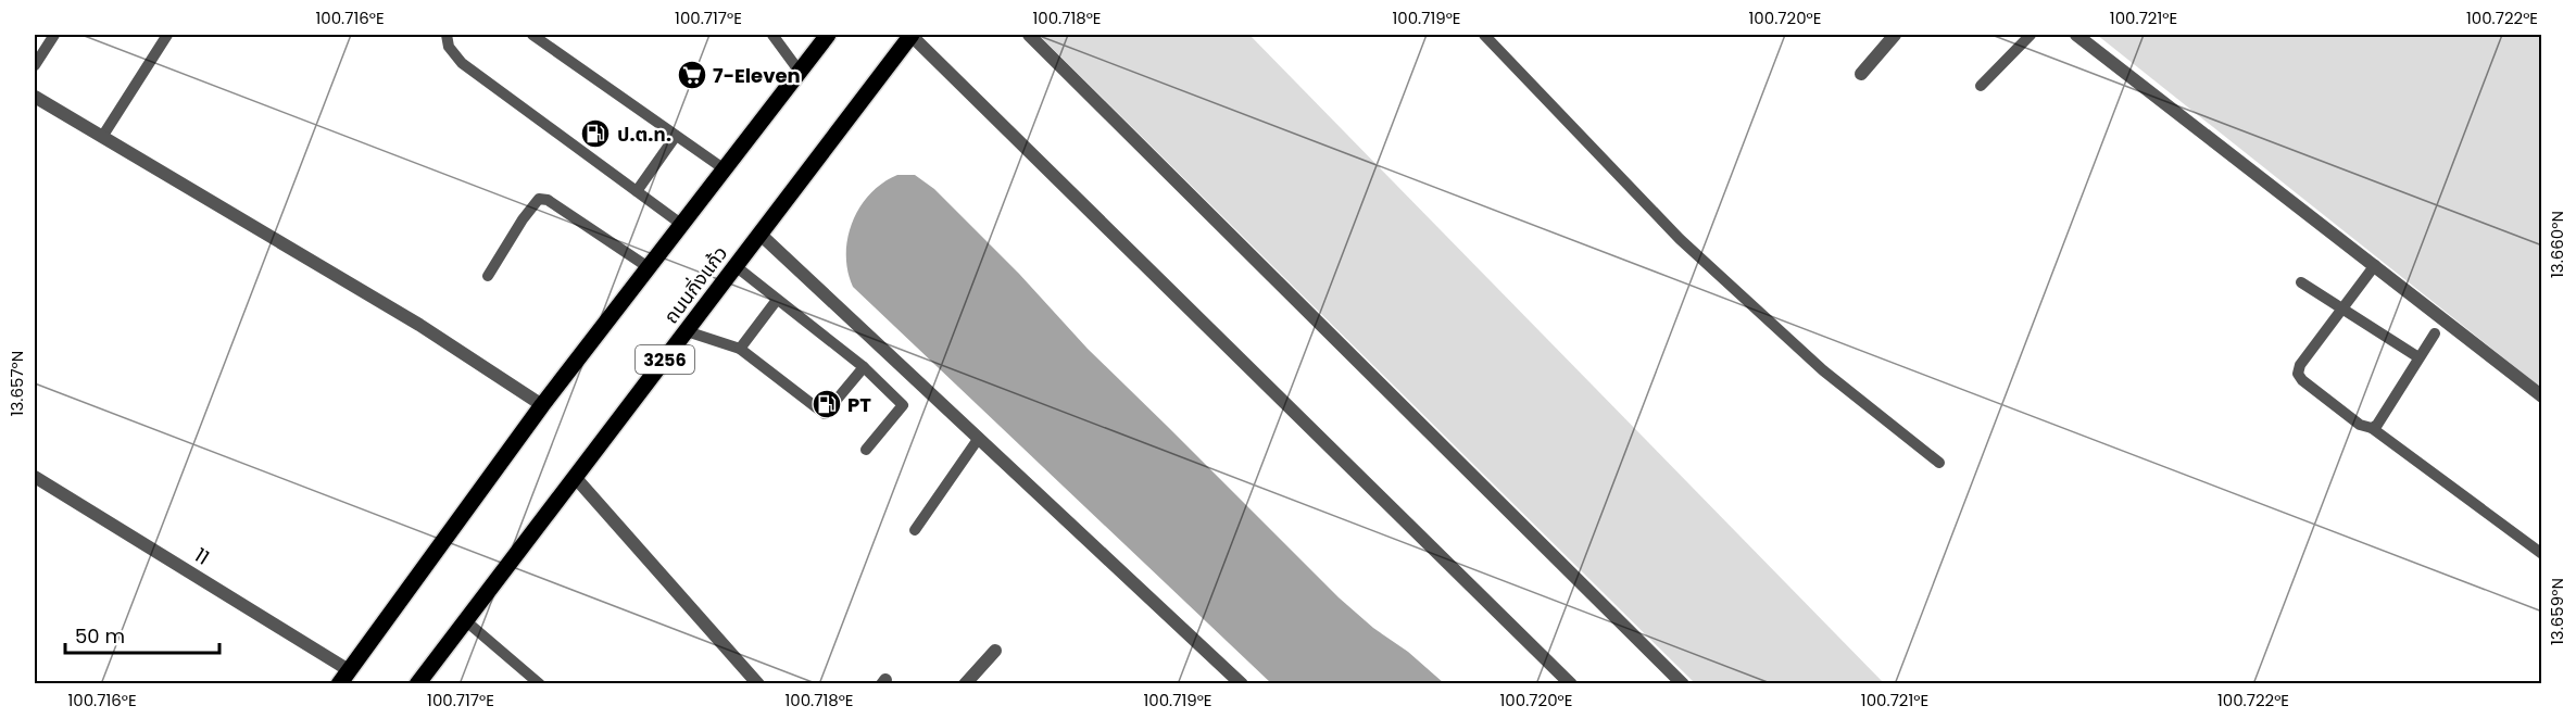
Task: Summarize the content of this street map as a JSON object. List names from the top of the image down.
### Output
{
  "streets": {
    "main road": ["ถนนกิ่งแก้ว", "3256"],
    "street": ["11"]
  },
  "places": {
    "supermarket": ["7-Eleven"],
    "fuel station": ["ป.ต.ท.", "PT"]
  },
  "scale_bar": "50 m",
  "coordinates": [
    "100.716°E",
    "100.717°E",
    "100.718°E",
    "100.719°E",
    "100.720°E",
    "100.721°E",
    "100.722°E",
    "13.660°N",
    "13.657°N",
    "13.659°N"
  ]
}
